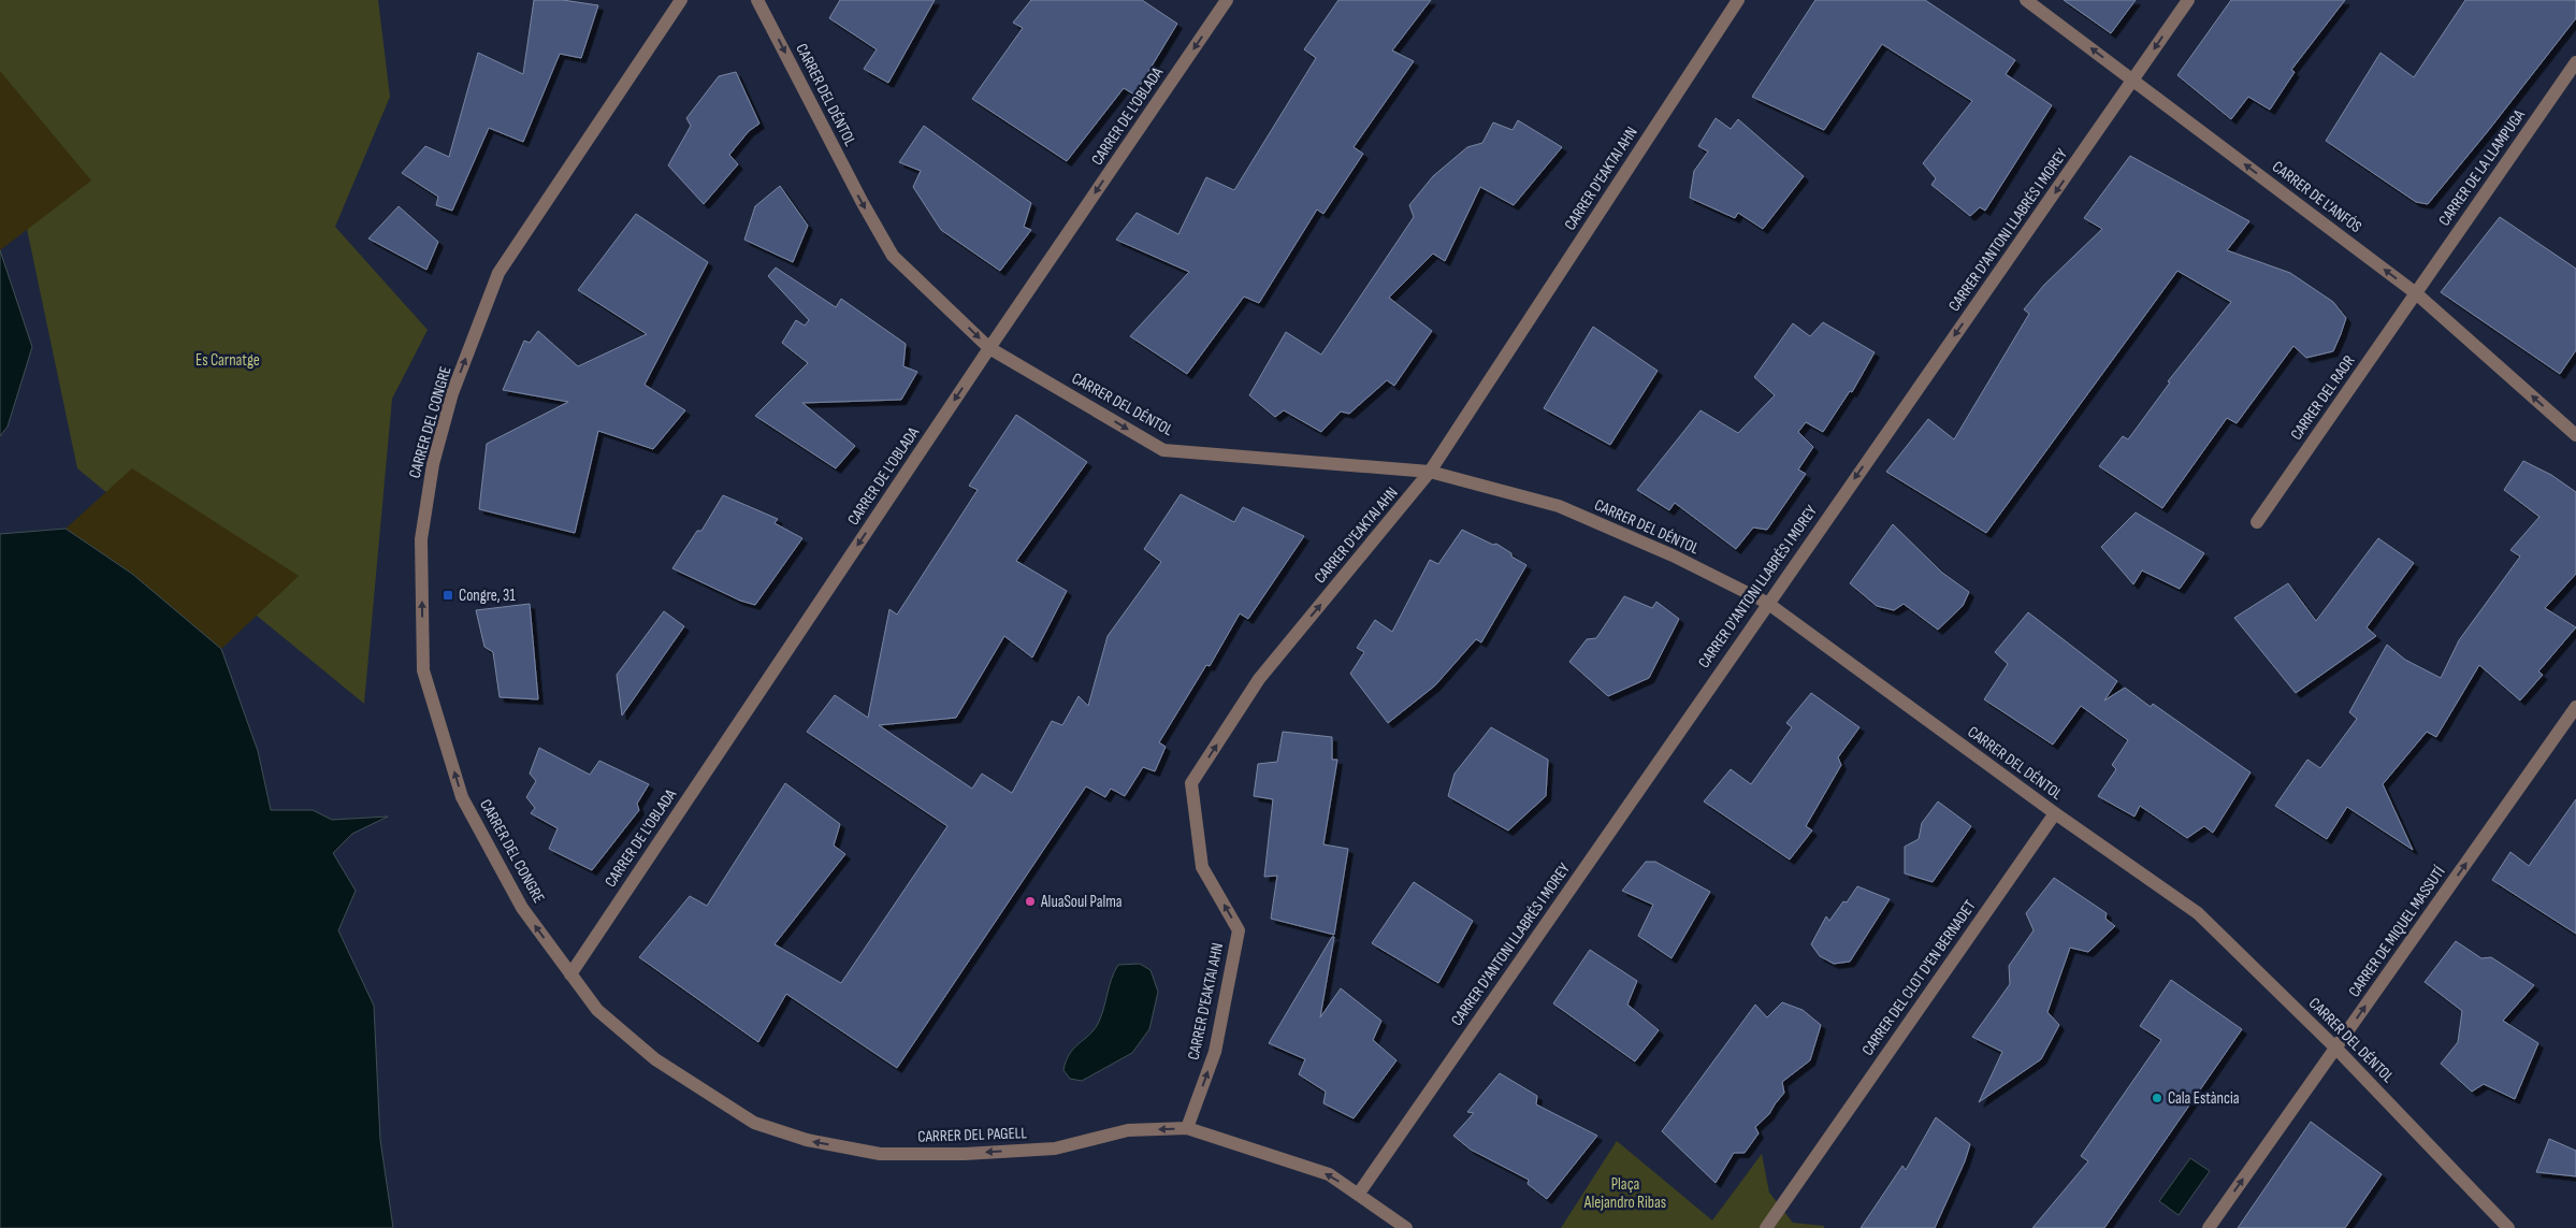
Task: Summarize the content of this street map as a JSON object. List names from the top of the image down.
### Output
{
  "streets": {
    "street": [
      "CARRER DEL DÉNTOL",
      "CARRER DE L'OBLADA",
      "CARRER DE LA LLAMPUGA",
      "CARRER D'EAKTAI AHN",
      "CARRER DE L'ANFÓS",
      "CARRER D'ANTONI LLABRÉS I MOREY",
      "CARRER DEL RAOR",
      "CARRER DEL CONGRE",
      "CARRER DE MIQUEL MASSUTÍ",
      "CARRER DEL CLOT D'EN BERNADET",
      "CARRER DEL PAGELL"
    ]
  },
  "crossings": [
    ["CARRER DEL DÉNTOL", "CARRER DE L'OBLADA"],
    ["CARRER DEL DÉNTOL", "CARRER D'EAKTAI AHN"],
    ["CARRER DEL DÉNTOL", "CARRER D'ANTONI LLABRÉS I MOREY"],
    ["CARRER DEL DÉNTOL", "CARRER DE MIQUEL MASSUTÍ"],
    ["CARRER DEL DÉNTOL", "CARRER DEL CLOT D'EN BERNADET"],
    ["CARRER DE L'OBLADA", "CARRER DEL CONGRE"],
    ["CARRER DE L'OBLADA", "CARRER DEL PAGELL"],
    ["CARRER DE LA LLAMPUGA", "CARRER DE L'ANFÓS"],
    ["CARRER DE LA LLAMPUGA", "CARRER DEL RAOR"],
    ["CARRER D'EAKTAI AHN", "CARRER DEL PAGELL"],
    ["CARRER DE L'ANFÓS", "CARRER D'ANTONI LLABRÉS I MOREY"],
    ["CARRER DE L'ANFÓS", "CARRER DEL RAOR"],
    ["CARRER D'ANTONI LLABRÉS I MOREY", "CARRER DEL PAGELL"],
    ["CARRER DEL CONGRE", "CARRER DEL PAGELL"]
  ],
  "one_way": [
    "CARRER DEL DÉNTOL",
    "CARRER DE L'OBLADA",
    "CARRER D'EAKTAI AHN",
    "CARRER DE L'ANFÓS",
    "CARRER D'ANTONI LLABRÉS I MOREY",
    "CARRER DEL CONGRE",
    "CARRER DE MIQUEL MASSUTÍ",
    "CARRER DEL PAGELL"
  ],
  "parks": ["Es Carnatge", "Plaça Alejandro Ribas"],
  "places": {
    "transit": ["Congre, 31"],
    "other": ["AluaSoul Palma", "Cala Estància"]
  }
}
